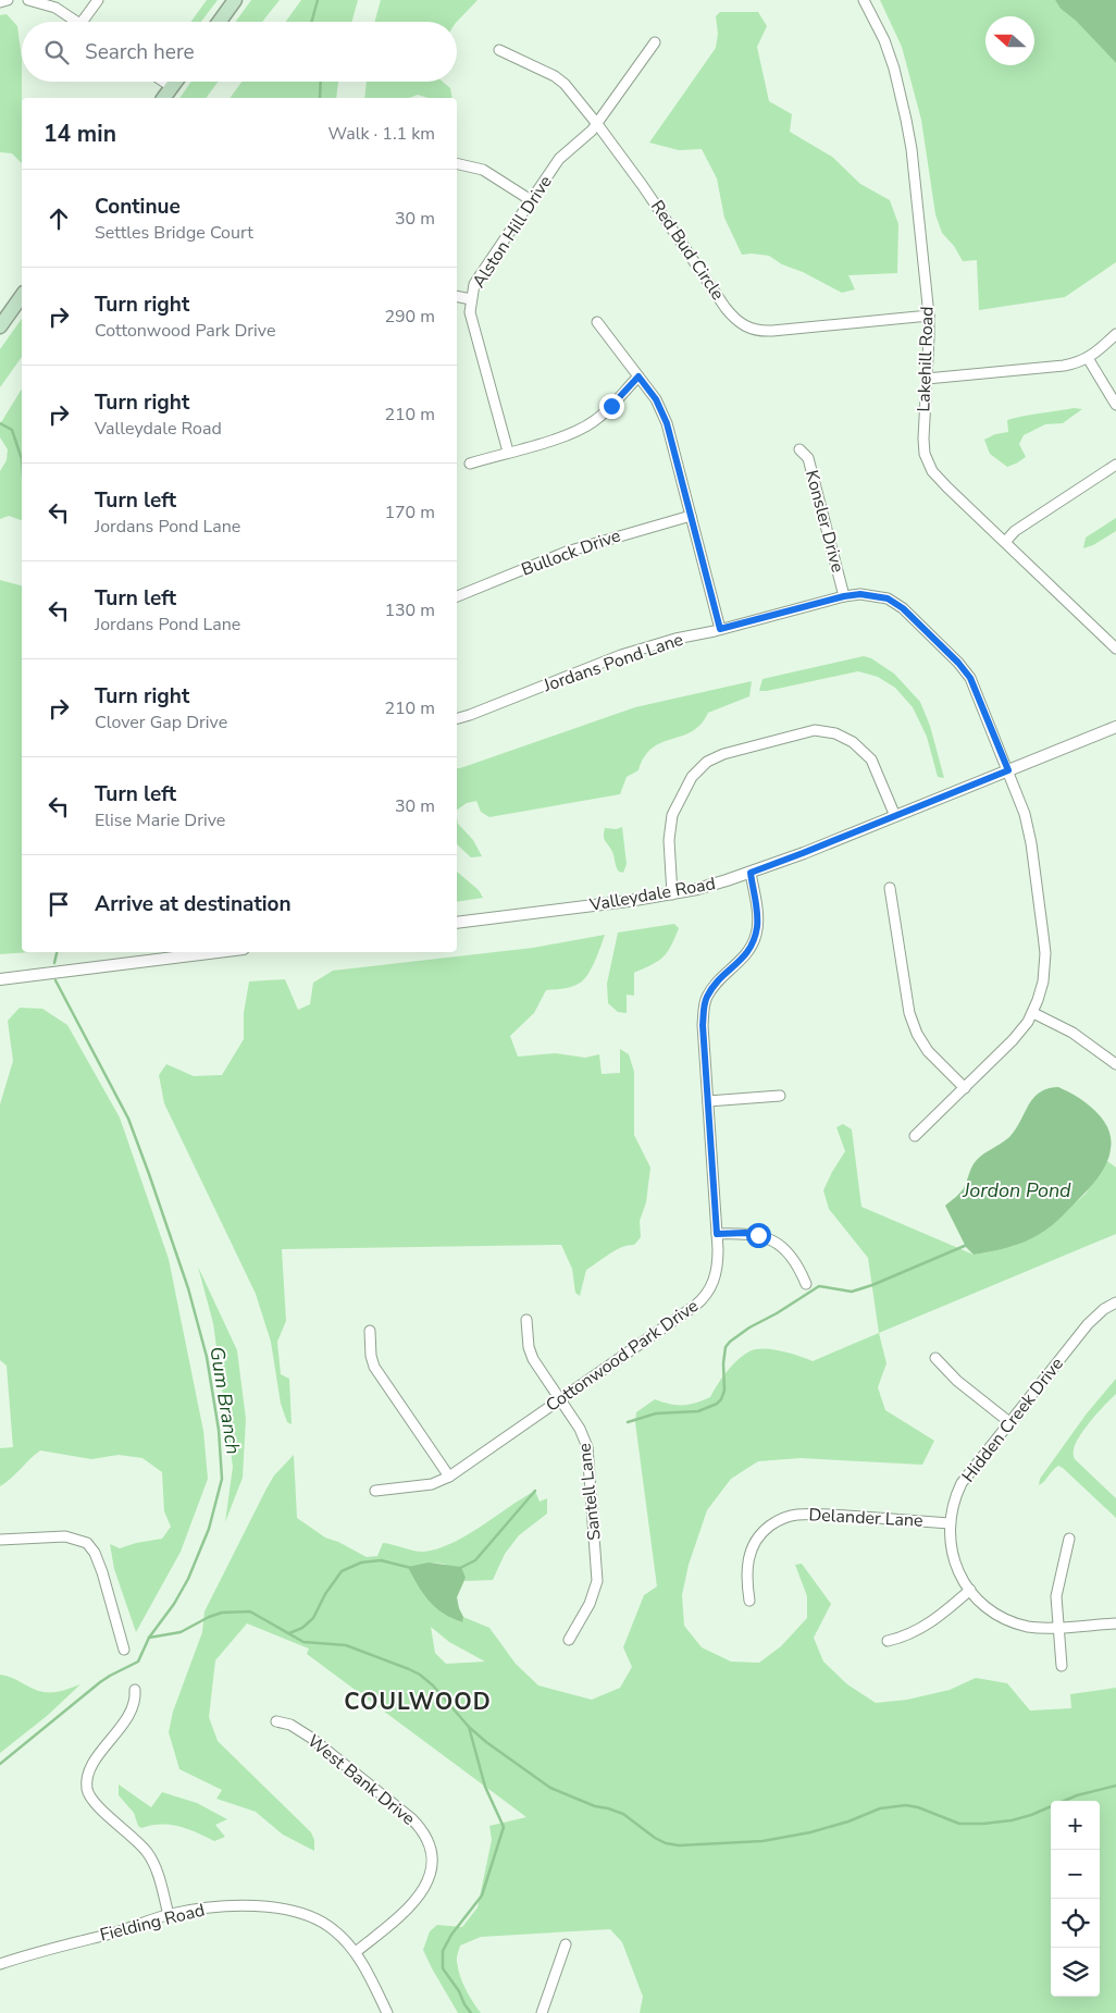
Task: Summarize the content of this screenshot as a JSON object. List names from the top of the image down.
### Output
{
  "streets": {
    "street": [
      "Alston Hill Drive",
      "Red Bud Circle",
      "Lakehill Road",
      "Konsler Drive",
      "Bullock Drive",
      "Jordans Pond Lane",
      "Valleydale Road",
      "Cottonwood Park Drive",
      "Hidden Creek Drive",
      "Santell Lane",
      "Delander Lane",
      "West Bank Drive",
      "Fielding Road"
    ]
  },
  "crossings": [
    ["Alston Hill Drive", "Red Bud Circle"],
    ["Red Bud Circle", "Lakehill Road"],
    ["Konsler Drive", "Jordans Pond Lane"],
    ["Jordans Pond Lane", "Valleydale Road"],
    ["Valleydale Road", "Cottonwood Park Drive"],
    ["Cottonwood Park Drive", "Santell Lane"],
    ["Hidden Creek Drive", "Delander Lane"],
    ["West Bank Drive", "Fielding Road"]
  ],
  "districts": ["COULWOOD"],
  "water": ["Jordon Pond", "Gum Branch"],
  "north": "left",
  "page": {
    "search": "Search here",
    "heading": ["14 min", "Walk · 1.1 km"],
    "list": [
      ["Continue", "Settles Bridge Court", "30 m"],
      ["Turn right", "Cottonwood Park Drive", "290 m"],
      ["Turn right", "Valleydale Road", "210 m"],
      ["Turn left", "Jordans Pond Lane", "170 m"],
      ["Turn left", "Jordans Pond Lane", "130 m"],
      ["Turn right", "Clover Gap Drive", "210 m"],
      ["Turn left", "Elise Marie Drive", "30 m"],
      "Arrive at destination"
    ],
    "map_buttons": ["+", "−"]
  }
}
